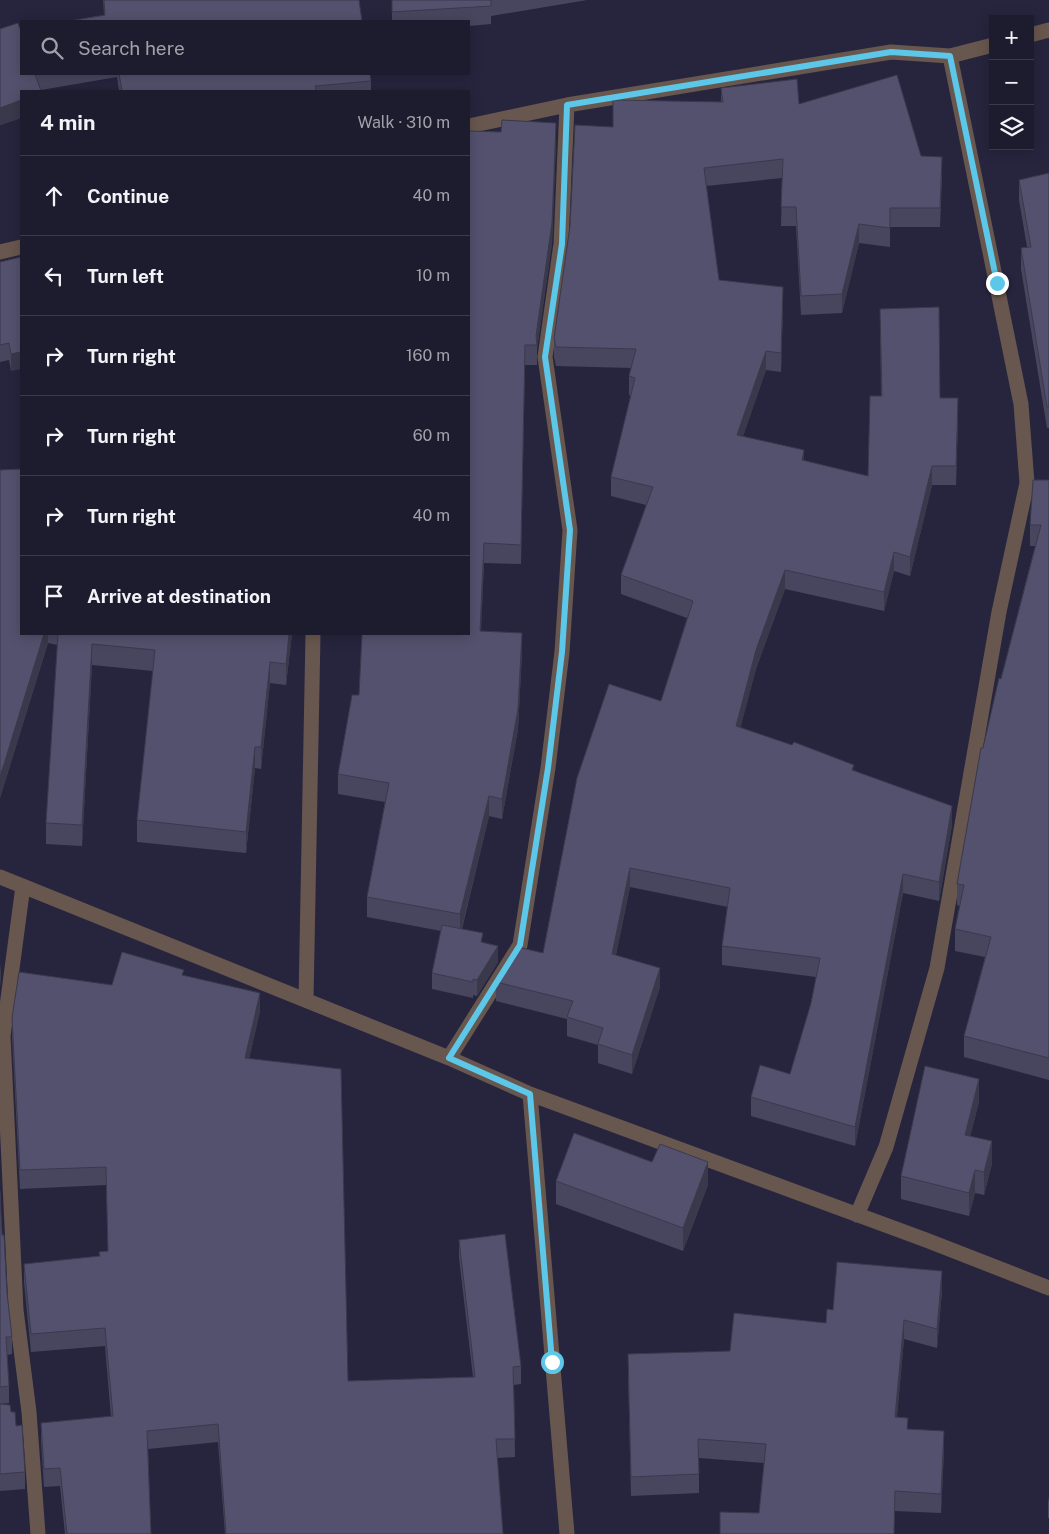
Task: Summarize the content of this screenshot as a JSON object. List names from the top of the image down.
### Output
{
  "page": {
    "map_buttons": ["+", "−"],
    "search": "Search here",
    "heading": ["4 min", "Walk · 310 m"],
    "list": [
      ["Continue", "40 m"],
      ["Turn left", "10 m"],
      ["Turn right", "160 m"],
      ["Turn right", "60 m"],
      ["Turn right", "40 m"],
      "Arrive at destination"
    ]
  }
}
